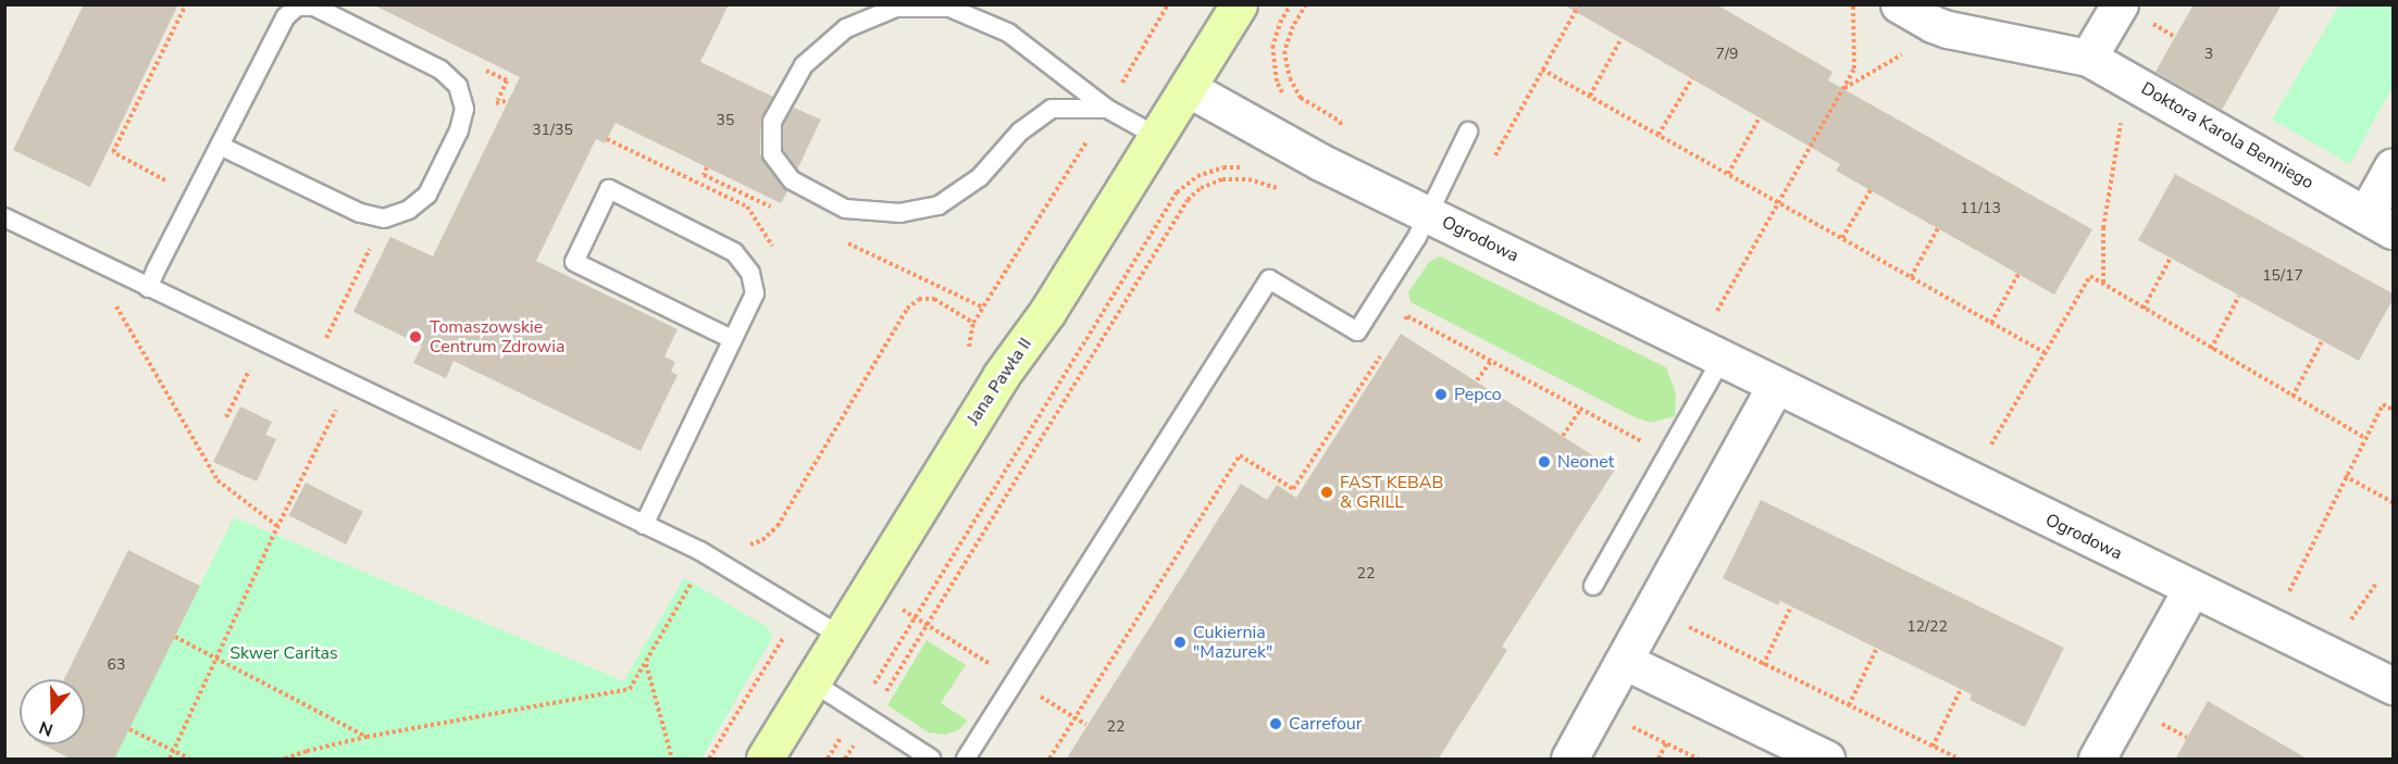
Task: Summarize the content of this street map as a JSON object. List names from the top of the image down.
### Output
{
  "streets": {
    "street": ["Doktora Karola Benniego", "Ogrodowa", "Jana Pawła II"]
  },
  "crossings": [
    ["Ogrodowa", "Jana Pawła II"]
  ],
  "parks": ["Skwer Caritas"],
  "places": [
    "Tomaszowskie Centrum Zdrowia",
    "Pepco",
    "Neonet",
    "FAST KEBAB & GRILL",
    "Cukiernia \"Mazurek\"",
    "Carrefour"
  ],
  "house_numbers": [
    "7/9",
    "3",
    "35",
    "31/35",
    "11/13",
    "15/17",
    "22",
    "12/22",
    "63",
    "22"
  ],
  "north": "bottom"
}
